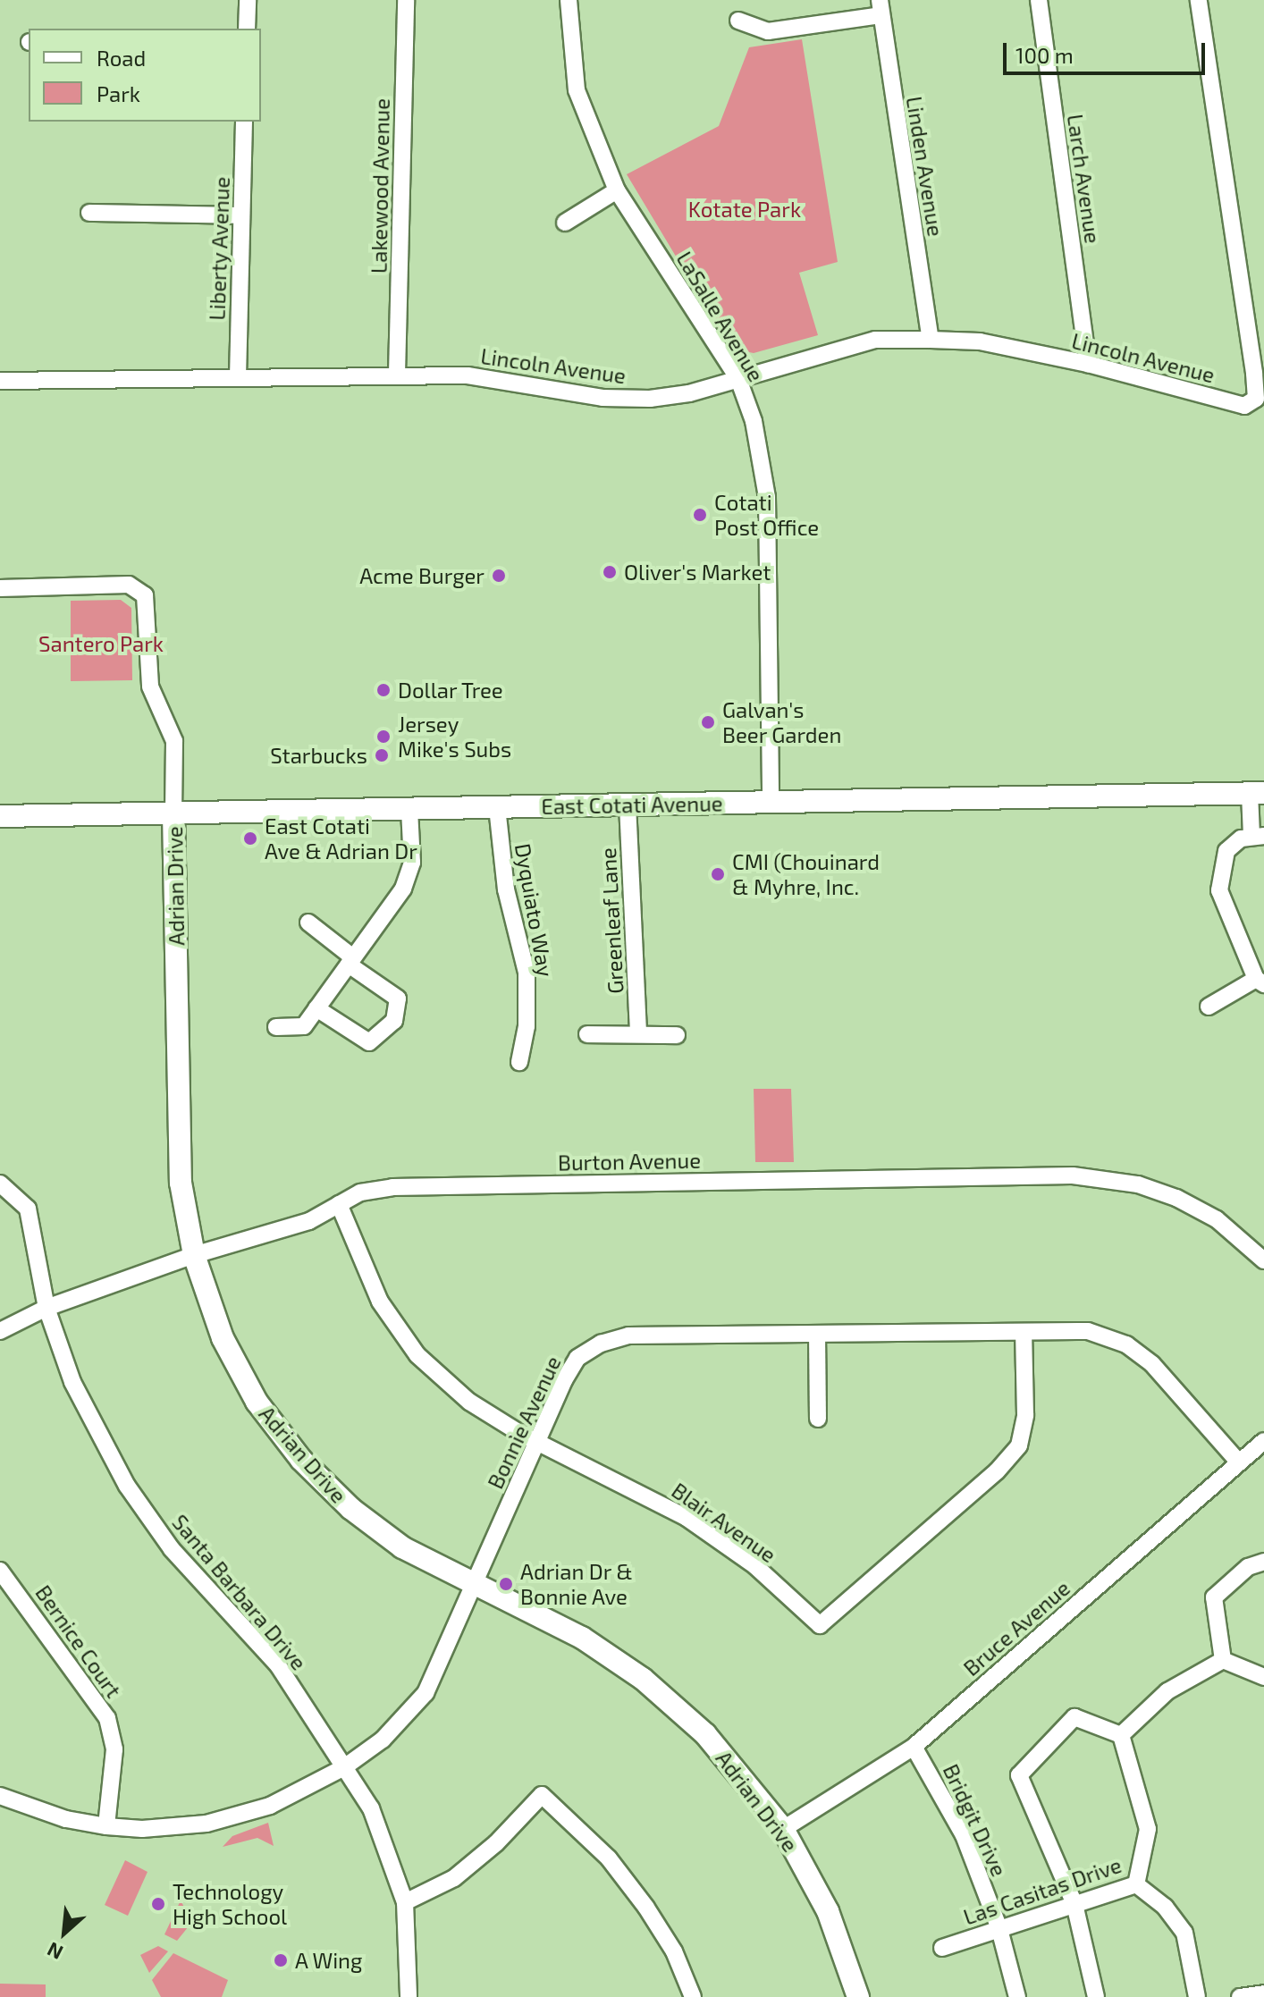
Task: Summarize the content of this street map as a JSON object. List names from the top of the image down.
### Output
{
  "streets": {
    "street": [
      "Linden Avenue",
      "Larch Avenue",
      "Lakewood Avenue",
      "Liberty Avenue",
      "LaSalle Avenue",
      "Lincoln Avenue",
      "East Cotati Avenue",
      "Adrian Drive",
      "Dyquiato Way",
      "Greenleaf Lane",
      "Burton Avenue",
      "Bonnie Avenue",
      "Blair Avenue",
      "Santa Barbara Drive",
      "Bruce Avenue",
      "Bernice Court",
      "Bridgit Drive",
      "Las Casitas Drive"
    ]
  },
  "crossings": [
    ["Linden Avenue", "Lincoln Avenue"],
    ["Larch Avenue", "Lincoln Avenue"],
    ["Lakewood Avenue", "Lincoln Avenue"],
    ["Liberty Avenue", "Lincoln Avenue"],
    ["LaSalle Avenue", "Lincoln Avenue"],
    ["LaSalle Avenue", "East Cotati Avenue"],
    ["East Cotati Avenue", "Adrian Drive"],
    ["East Cotati Avenue", "Dyquiato Way"],
    ["East Cotati Avenue", "Greenleaf Lane"],
    ["Adrian Drive", "Burton Avenue"],
    ["Adrian Drive", "Bonnie Avenue"],
    ["Adrian Drive", "Bruce Avenue"],
    ["Burton Avenue", "Blair Avenue"],
    ["Burton Avenue", "Santa Barbara Drive"],
    ["Bonnie Avenue", "Blair Avenue"],
    ["Bonnie Avenue", "Santa Barbara Drive"],
    ["Bonnie Avenue", "Bruce Avenue"],
    ["Bonnie Avenue", "Bernice Court"],
    ["Bruce Avenue", "Bridgit Drive"],
    ["Bridgit Drive", "Las Casitas Drive"]
  ],
  "parks": ["Kotate Park", "Santero Park"],
  "places": [
    "Cotati Post Office",
    "Oliver's Market",
    "Acme Burger",
    "Dollar Tree",
    "Galvan's Beer Garden",
    "Jersey Mike's Subs",
    "Starbucks",
    "East Cotati Ave & Adrian Dr",
    "CMI (Chouinard & Myhre, Inc.",
    "Adrian Dr & Bonnie Ave",
    "Technology High School",
    "A Wing"
  ],
  "legend": ["Road", "Park"],
  "scale_bar": "100 m",
  "north": "bottom left"
}
